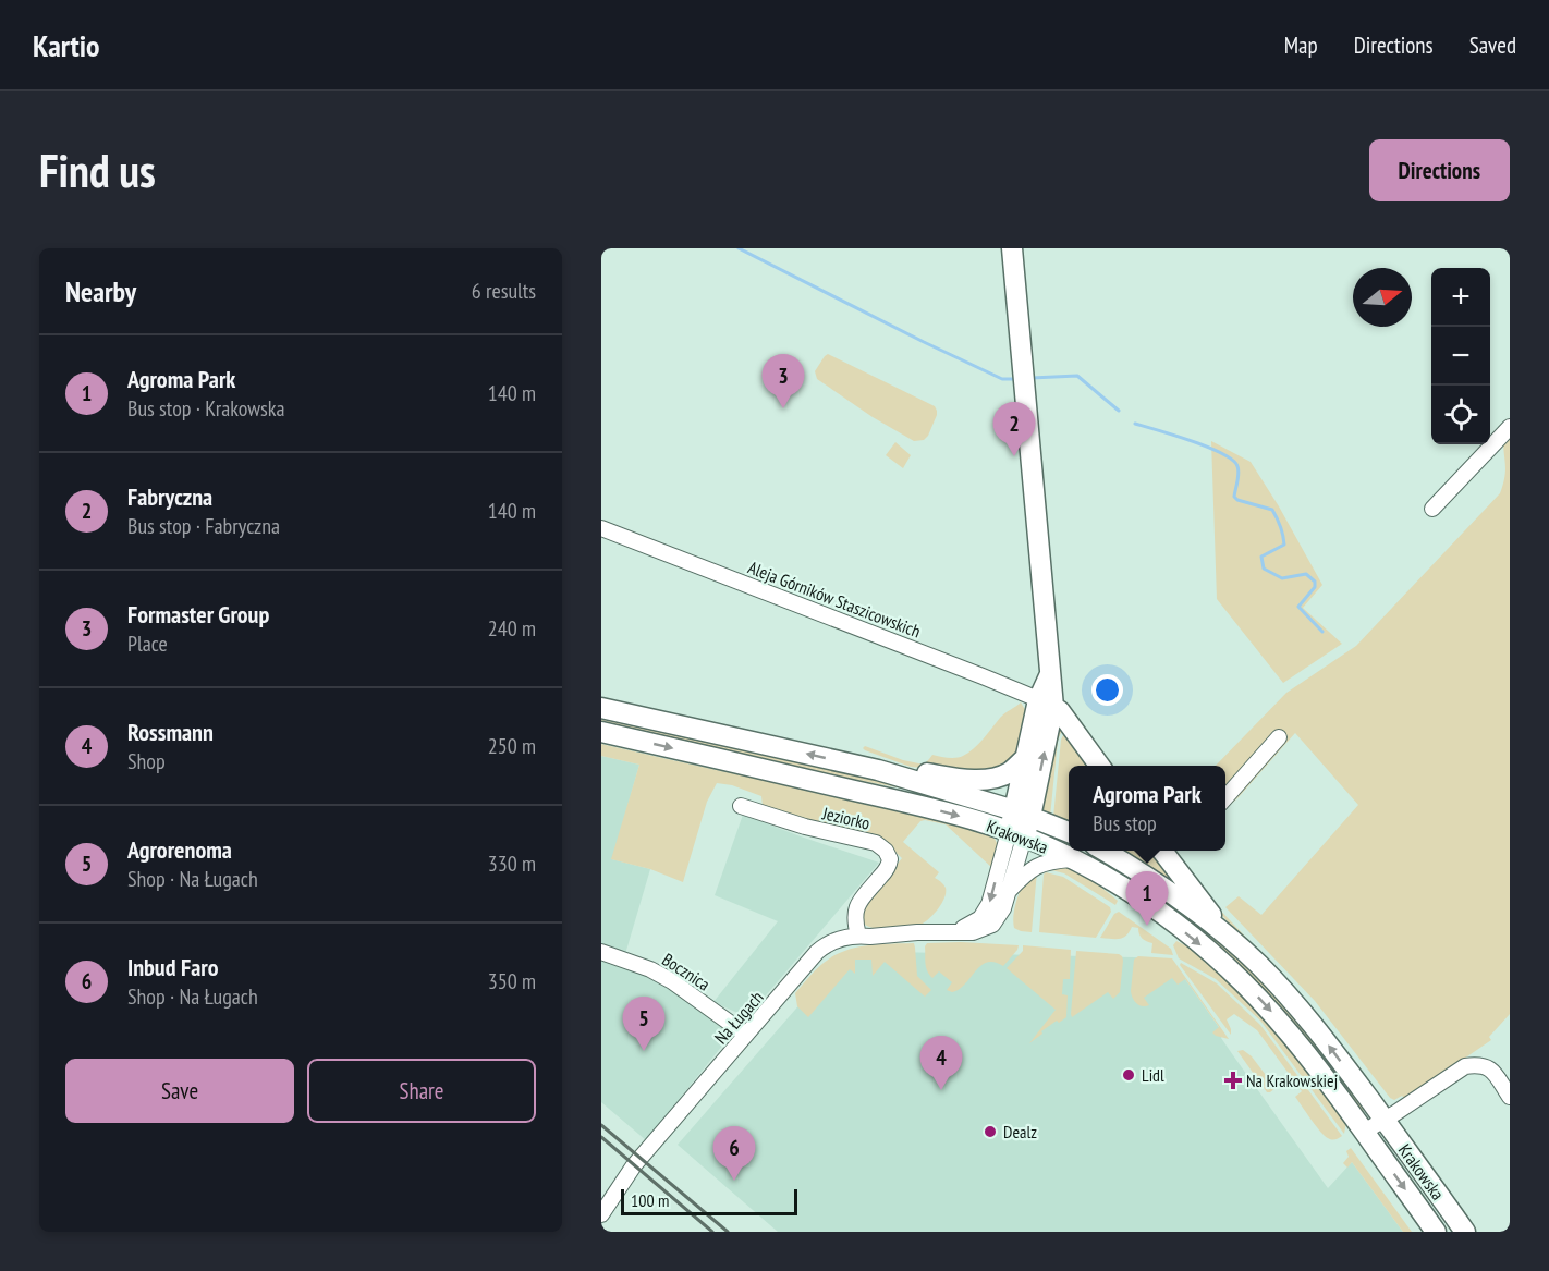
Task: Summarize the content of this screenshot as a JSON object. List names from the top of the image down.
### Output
{
  "streets": {
    "main road": ["Krakowska"],
    "street": [
      "Aleja Górników Staszicowskich",
      "Jeziorko",
      "Bocznica",
      "Na Ługach"
    ]
  },
  "crossings": [
    ["Jeziorko", "Na Ługach"],
    ["Krakowska", "Na Ługach"],
    ["Bocznica", "Na Ługach"]
  ],
  "places": {
    "other": ["Lidl", "Dealz"],
    "health": ["Na Krakowskiej"]
  },
  "scale_bar": "100 m",
  "north": "right",
  "page": {
    "header": "Kartio",
    "nav": ["Map", "Directions", "Saved"],
    "buttons": [
      "Directions",
      ["Save", "Share"]
    ],
    "title": "Find us",
    "heading": ["Nearby", "6 results"],
    "map_buttons": ["+", "−"],
    "list": [
      {
        "mark": "1",
        "name": "Agroma Park",
        "note": "Bus stop · Krakowska",
        "value": "140 m"
      },
      {
        "mark": "2",
        "name": "Fabryczna",
        "note": "Bus stop · Fabryczna",
        "value": "140 m"
      },
      {
        "mark": "3",
        "name": "Formaster Group",
        "note": "Place",
        "value": "240 m"
      },
      {
        "mark": "4",
        "name": "Rossmann",
        "note": "Shop",
        "value": "250 m"
      },
      {
        "mark": "5",
        "name": "Agrorenoma",
        "note": "Shop · Na Ługach",
        "value": "330 m"
      },
      {
        "mark": "6",
        "name": "Inbud Faro",
        "note": "Shop · Na Ługach",
        "value": "350 m"
      }
    ],
    "pins": [
      "3",
      "2",
      "1",
      "5",
      "4",
      "6"
    ],
    "popup": ["Agroma Park", "Bus stop"],
    "scale": "100 m"
  }
}
